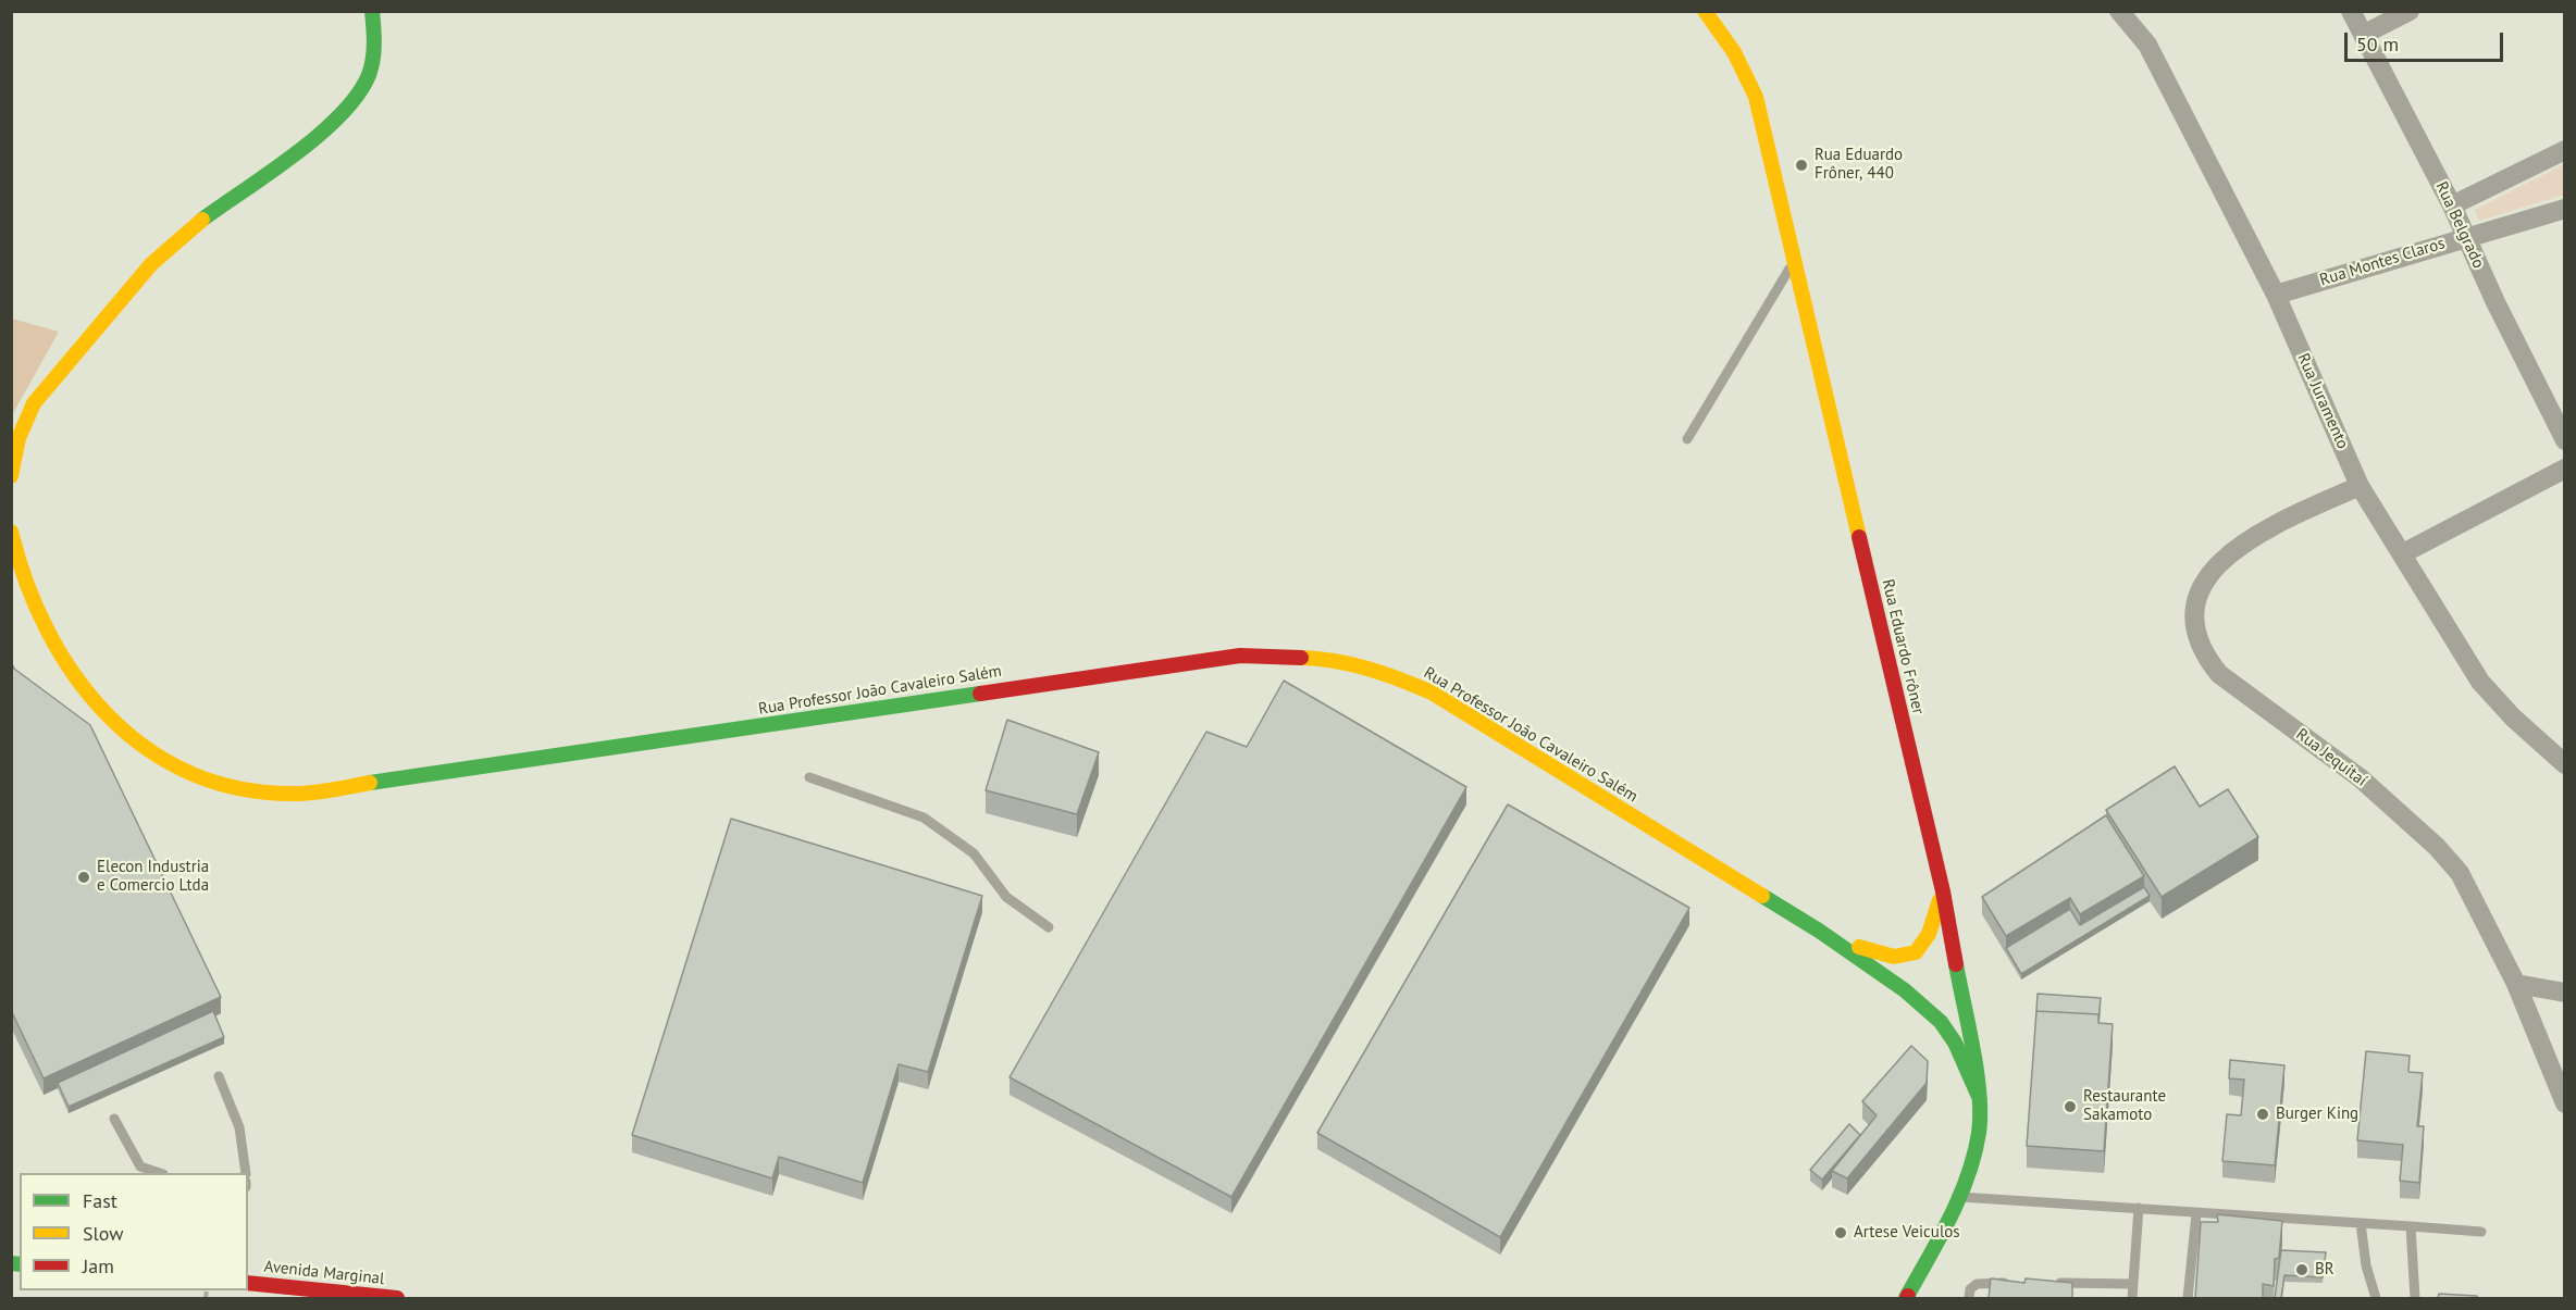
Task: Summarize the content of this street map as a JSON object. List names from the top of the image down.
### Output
{
  "streets": {
    "main road": ["Rua Eduardo Frôner", "Rua Professor João Cavaleiro Salém", "Avenida Marginal"],
    "street": [
      "Rua Belgrado",
      "Rua Montes Claros",
      "Rua Juramento",
      "Rua Jequitaí"
    ]
  },
  "crossings": [
    ["Rua Belgrado", "Rua Montes Claros"],
    ["Rua Montes Claros", "Rua Juramento"],
    ["Rua Juramento", "Rua Jequitaí"],
    ["Rua Eduardo Frôner", "Rua Professor João Cavaleiro Salém"]
  ],
  "places": [
    "Rua Eduardo Frôner, 440",
    "Elecon Industria e Comercio Ltda",
    "Restaurante Sakamoto",
    "Burger King",
    "Artese Veiculos",
    "BR"
  ],
  "legend": ["Fast", "Slow", "Jam"],
  "scale_bar": "50 m"
}
